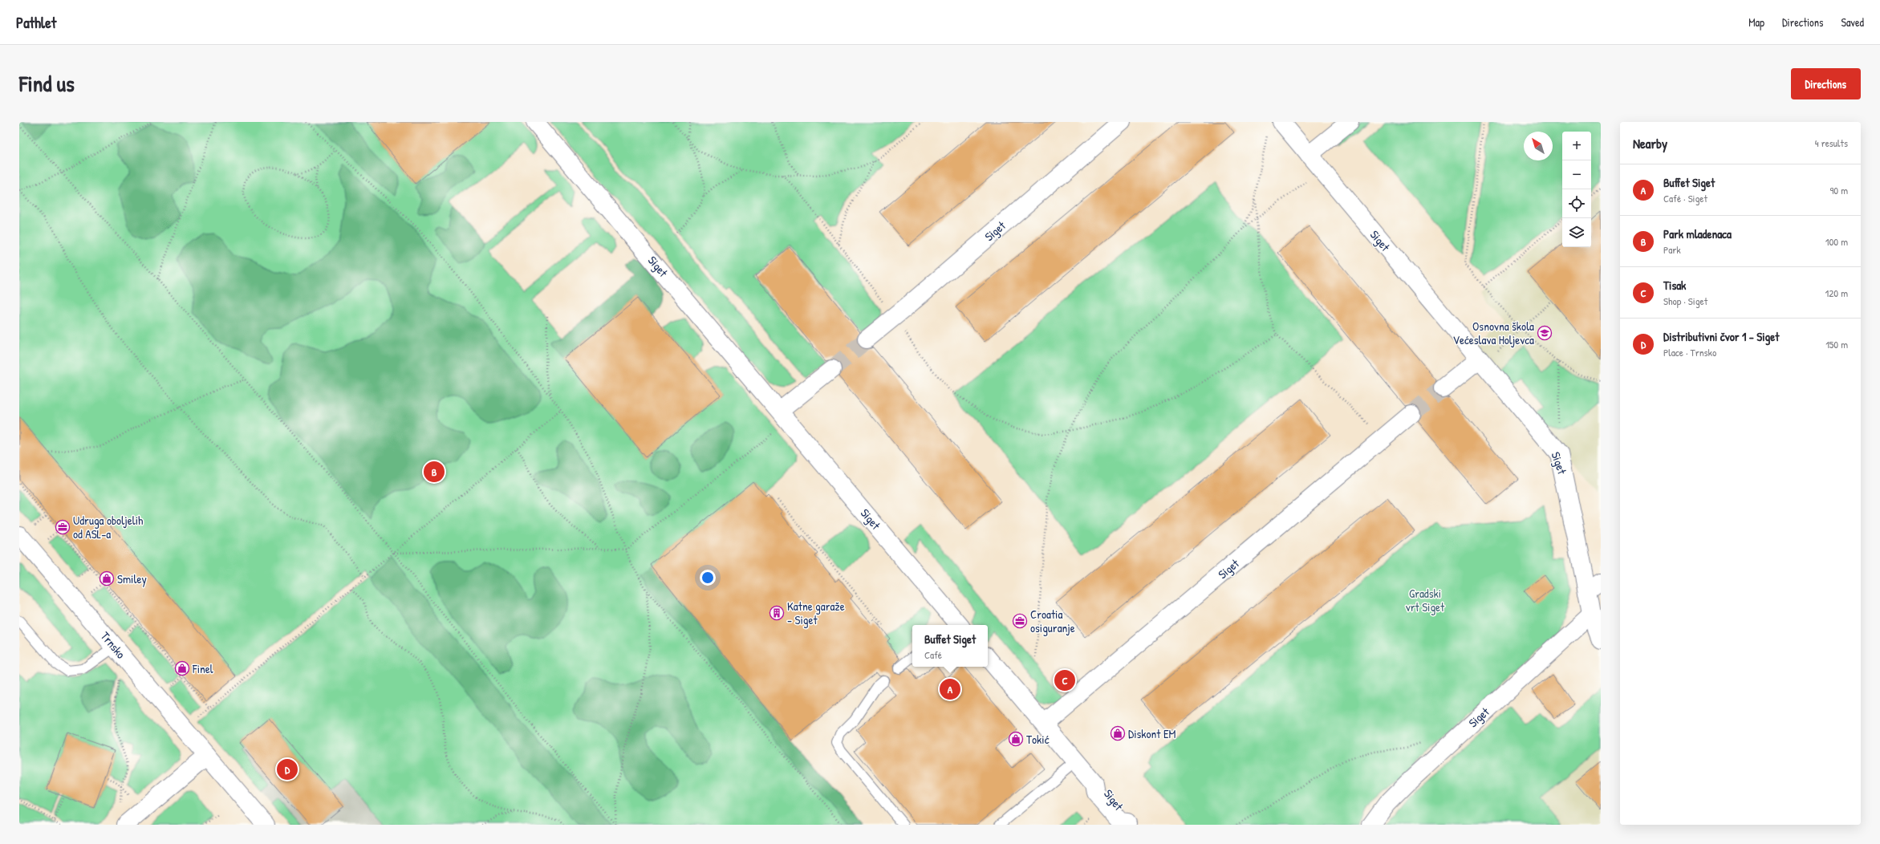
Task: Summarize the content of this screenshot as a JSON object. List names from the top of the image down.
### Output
{
  "streets": {
    "street": ["Siget", "Trnsko"]
  },
  "parks": ["Gradski vrt Siget"],
  "places": {
    "school or university": ["Osnovna škola Većeslava Holjevca"],
    "office": ["Udruga oboljelih od ASL-a", "Croatia osiguranje"],
    "shop": [
      "Smiley",
      "Finel",
      "Diskont EM",
      "Tokić"
    ],
    "building": ["Katne garaže - Siget"]
  },
  "north": "top left",
  "page": {
    "header": "Pathlet",
    "nav": ["Map", "Directions", "Saved"],
    "title": "Find us",
    "buttons": "Directions",
    "heading": ["Nearby", "4 results"],
    "map_buttons": ["+", "−"],
    "list": [
      {
        "mark": "A",
        "name": "Buffet Siget",
        "note": "Café · Siget",
        "value": "90 m"
      },
      {
        "mark": "B",
        "name": "Park mladenaca",
        "note": "Park",
        "value": "100 m"
      },
      {
        "mark": "C",
        "name": "Tisak",
        "note": "Shop · Siget",
        "value": "120 m"
      },
      {
        "mark": "D",
        "name": "Distributivni čvor 1 - Siget",
        "note": "Place · Trnsko",
        "value": "150 m"
      }
    ],
    "pins": [
      "B",
      "C",
      "A",
      "D"
    ],
    "popup": ["Buffet Siget", "Café"]
  }
}
